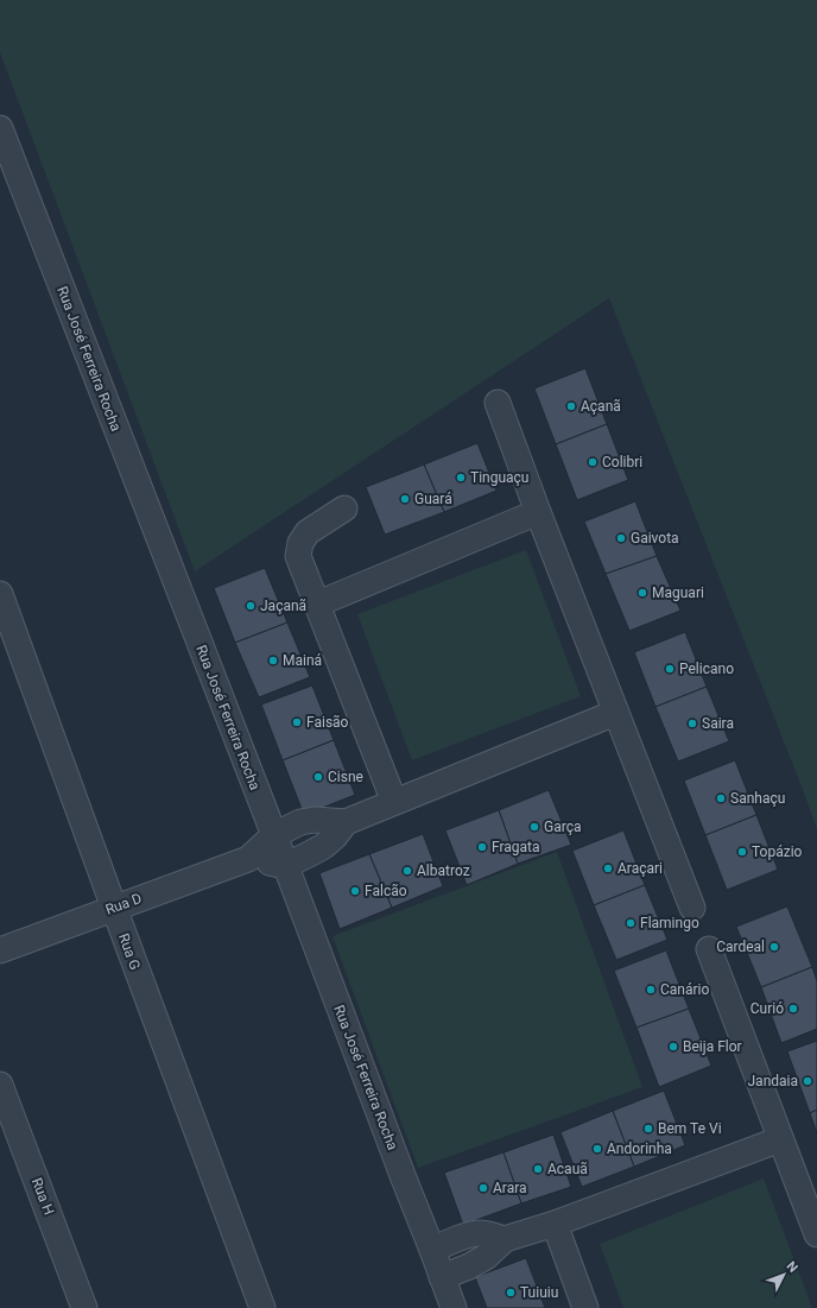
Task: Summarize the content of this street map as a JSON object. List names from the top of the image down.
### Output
{
  "streets": {
    "street": [
      "Rua José Ferreira Rocha",
      "Rua D",
      "Rua G",
      "Rua H"
    ]
  },
  "crossings": [
    ["Rua José Ferreira Rocha", "Rua D"],
    ["Rua D", "Rua G"]
  ],
  "places": [
    "Açanã",
    "Colibri",
    "Tinguaçu",
    "Guará",
    "Gaivota",
    "Maguari",
    "Jaçanã",
    "Mainá",
    "Pelicano",
    "Faisão",
    "Saira",
    "Cisne",
    "Sanhaçu",
    "Garça",
    "Fragata",
    "Topázio",
    "Araçari",
    "Albatroz",
    "Falcão",
    "Flamingo",
    "Cardeal",
    "Canário",
    "Curió",
    "Beija Flor",
    "Jandaia",
    "Bem Te Vi",
    "Andorinha",
    "Acauã",
    "Arara",
    "Tuiuiu"
  ],
  "north": "top right"
}
